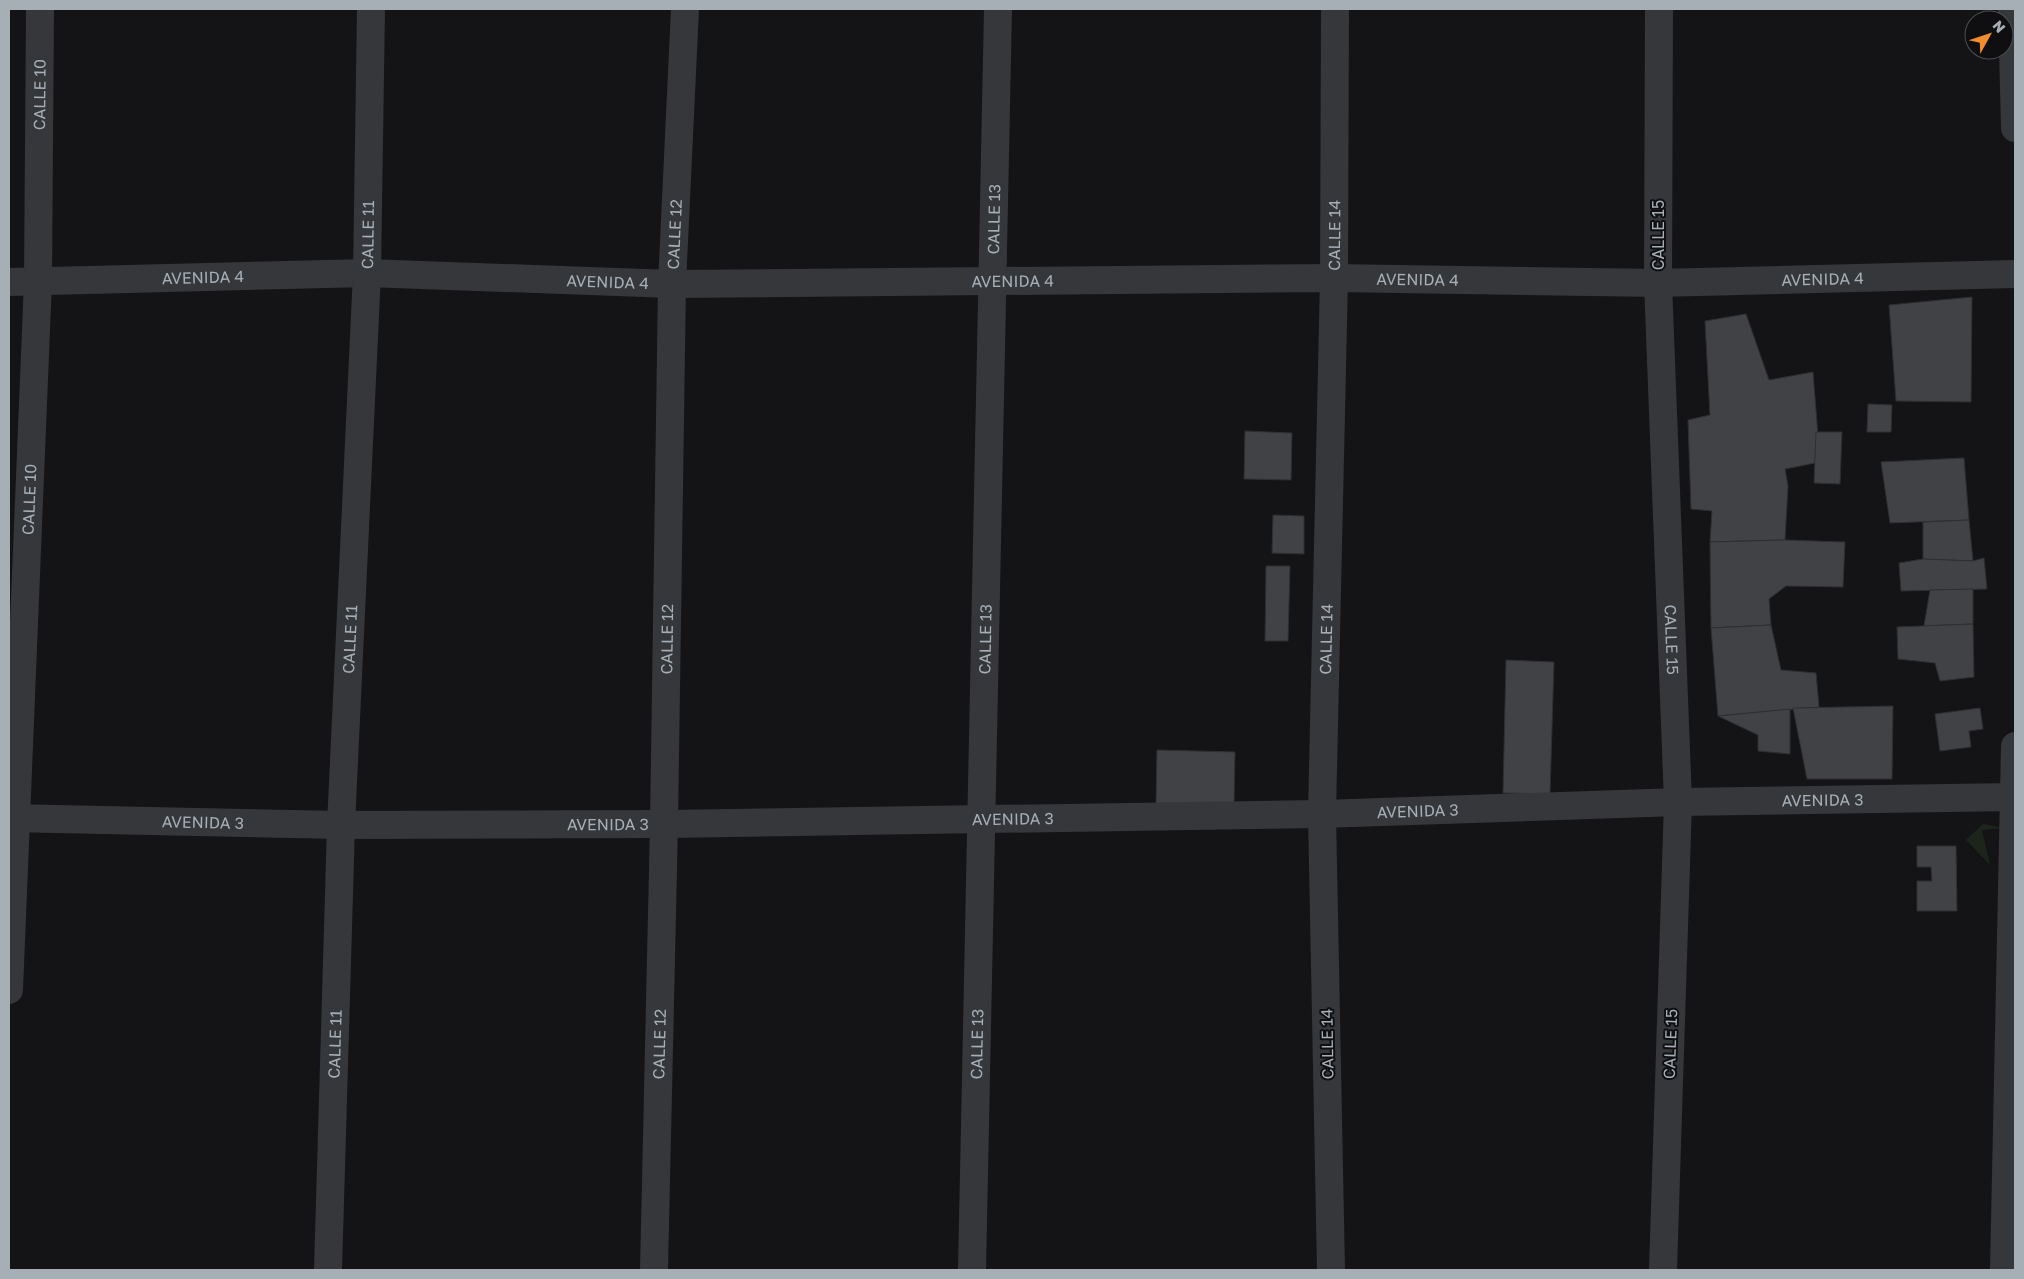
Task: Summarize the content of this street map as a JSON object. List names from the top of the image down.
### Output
{
  "streets": {
    "street": [
      "CALLE 10",
      "CALLE 13",
      "CALLE 12",
      "CALLE 11",
      "CALLE 14",
      "CALLE 15",
      "AVENIDA 4",
      "AVENIDA 3"
    ]
  },
  "crossings": [
    ["CALLE 10", "AVENIDA 4"],
    ["CALLE 10", "AVENIDA 3"],
    ["CALLE 13", "AVENIDA 4"],
    ["CALLE 13", "AVENIDA 3"],
    ["CALLE 12", "AVENIDA 4"],
    ["CALLE 12", "AVENIDA 3"],
    ["CALLE 11", "AVENIDA 4"],
    ["CALLE 11", "AVENIDA 3"],
    ["CALLE 14", "AVENIDA 4"],
    ["CALLE 14", "AVENIDA 3"],
    ["CALLE 15", "AVENIDA 4"],
    ["CALLE 15", "AVENIDA 3"]
  ],
  "north": "top right"
}
